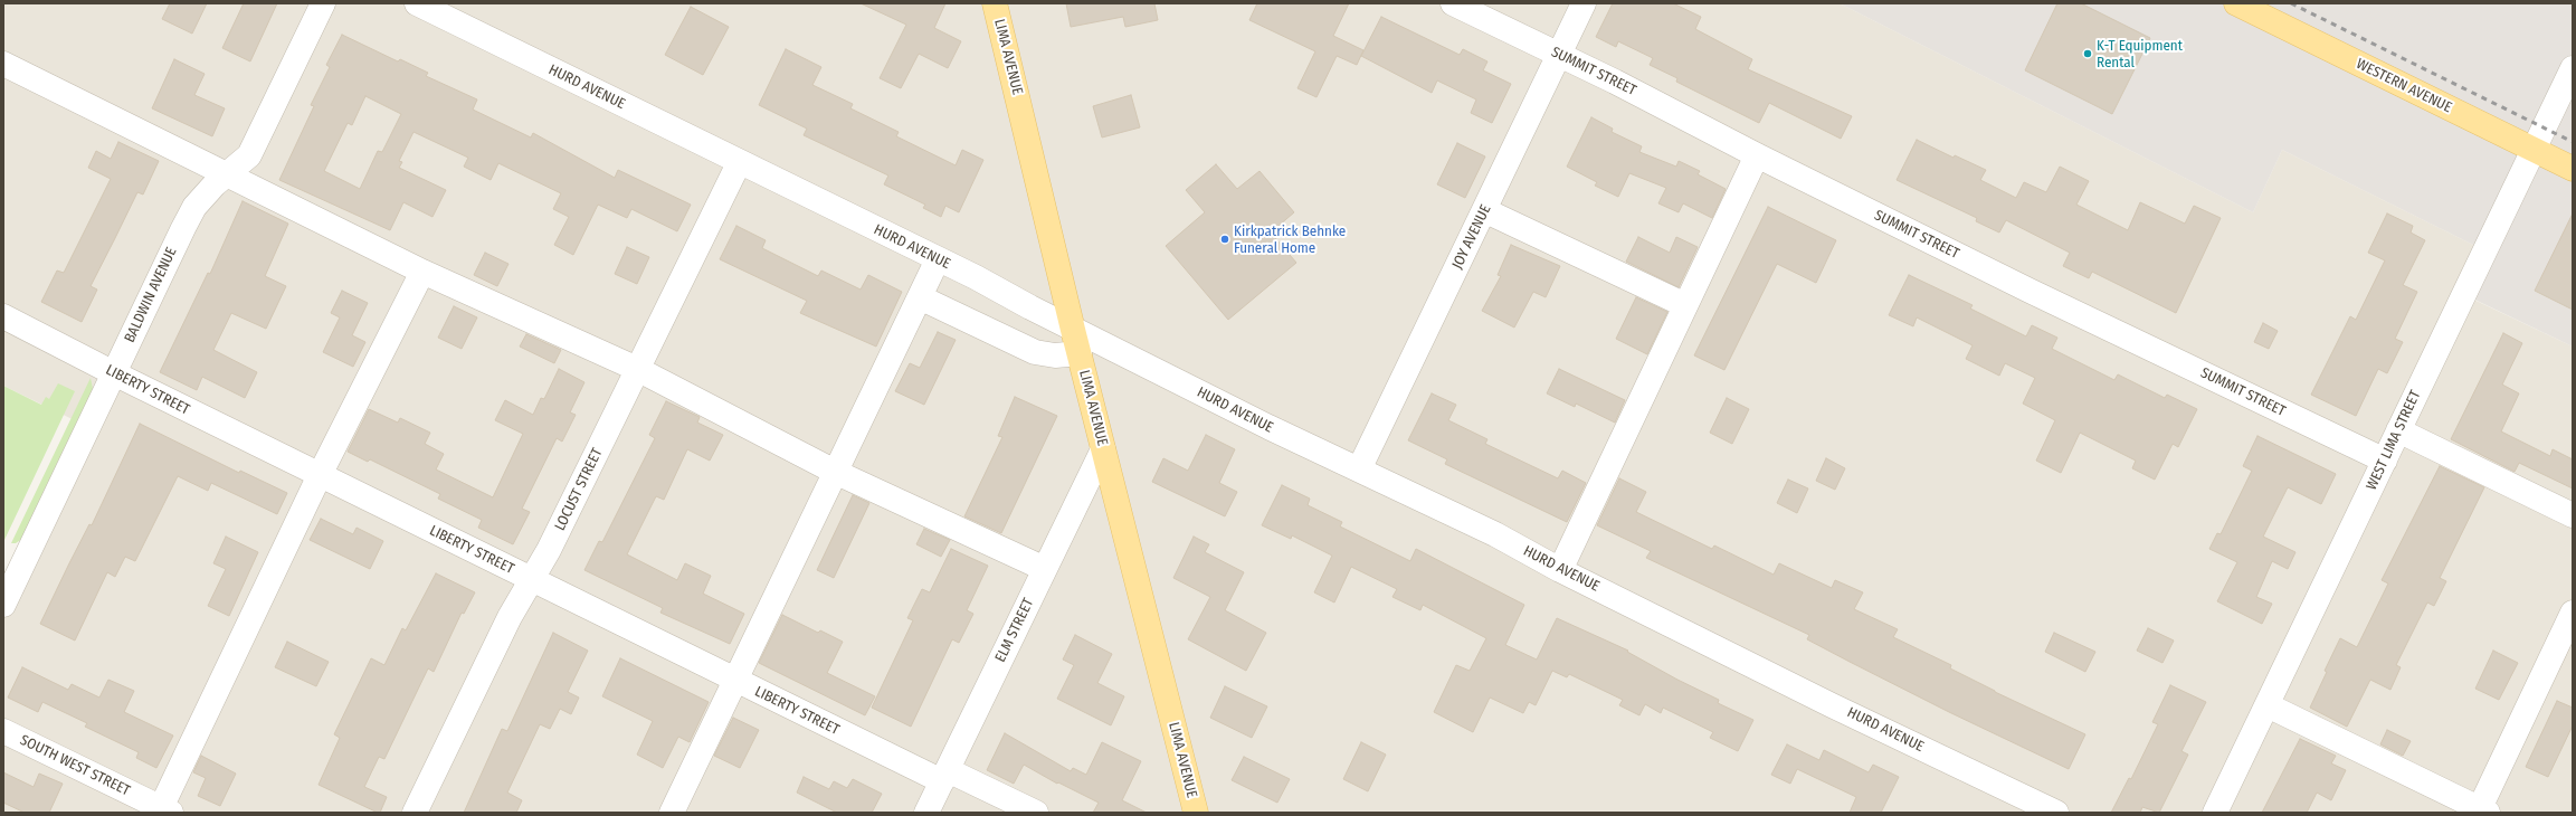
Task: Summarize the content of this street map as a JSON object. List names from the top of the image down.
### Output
{
  "streets": {
    "main road": ["LIMA AVENUE", "WESTERN AVENUE"],
    "street": [
      "SUMMIT STREET",
      "HURD AVENUE",
      "JOY AVENUE",
      "BALDWIN AVENUE",
      "LIBERTY STREET",
      "WEST LIMA STREET",
      "LOCUST STREET",
      "ELM STREET",
      "SOUTH WEST STREET"
    ]
  },
  "crossings": [
    ["LIMA AVENUE", "HURD AVENUE"],
    ["LIMA AVENUE", "ELM STREET"],
    ["SUMMIT STREET", "JOY AVENUE"],
    ["SUMMIT STREET", "WEST LIMA STREET"],
    ["WESTERN AVENUE", "WEST LIMA STREET"],
    ["HURD AVENUE", "JOY AVENUE"],
    ["HURD AVENUE", "LOCUST STREET"],
    ["BALDWIN AVENUE", "LIBERTY STREET"],
    ["LIBERTY STREET", "LOCUST STREET"],
    ["LIBERTY STREET", "ELM STREET"]
  ],
  "places": ["K-T Equipment Rental", "Kirkpatrick Behnke Funeral Home"]
}
